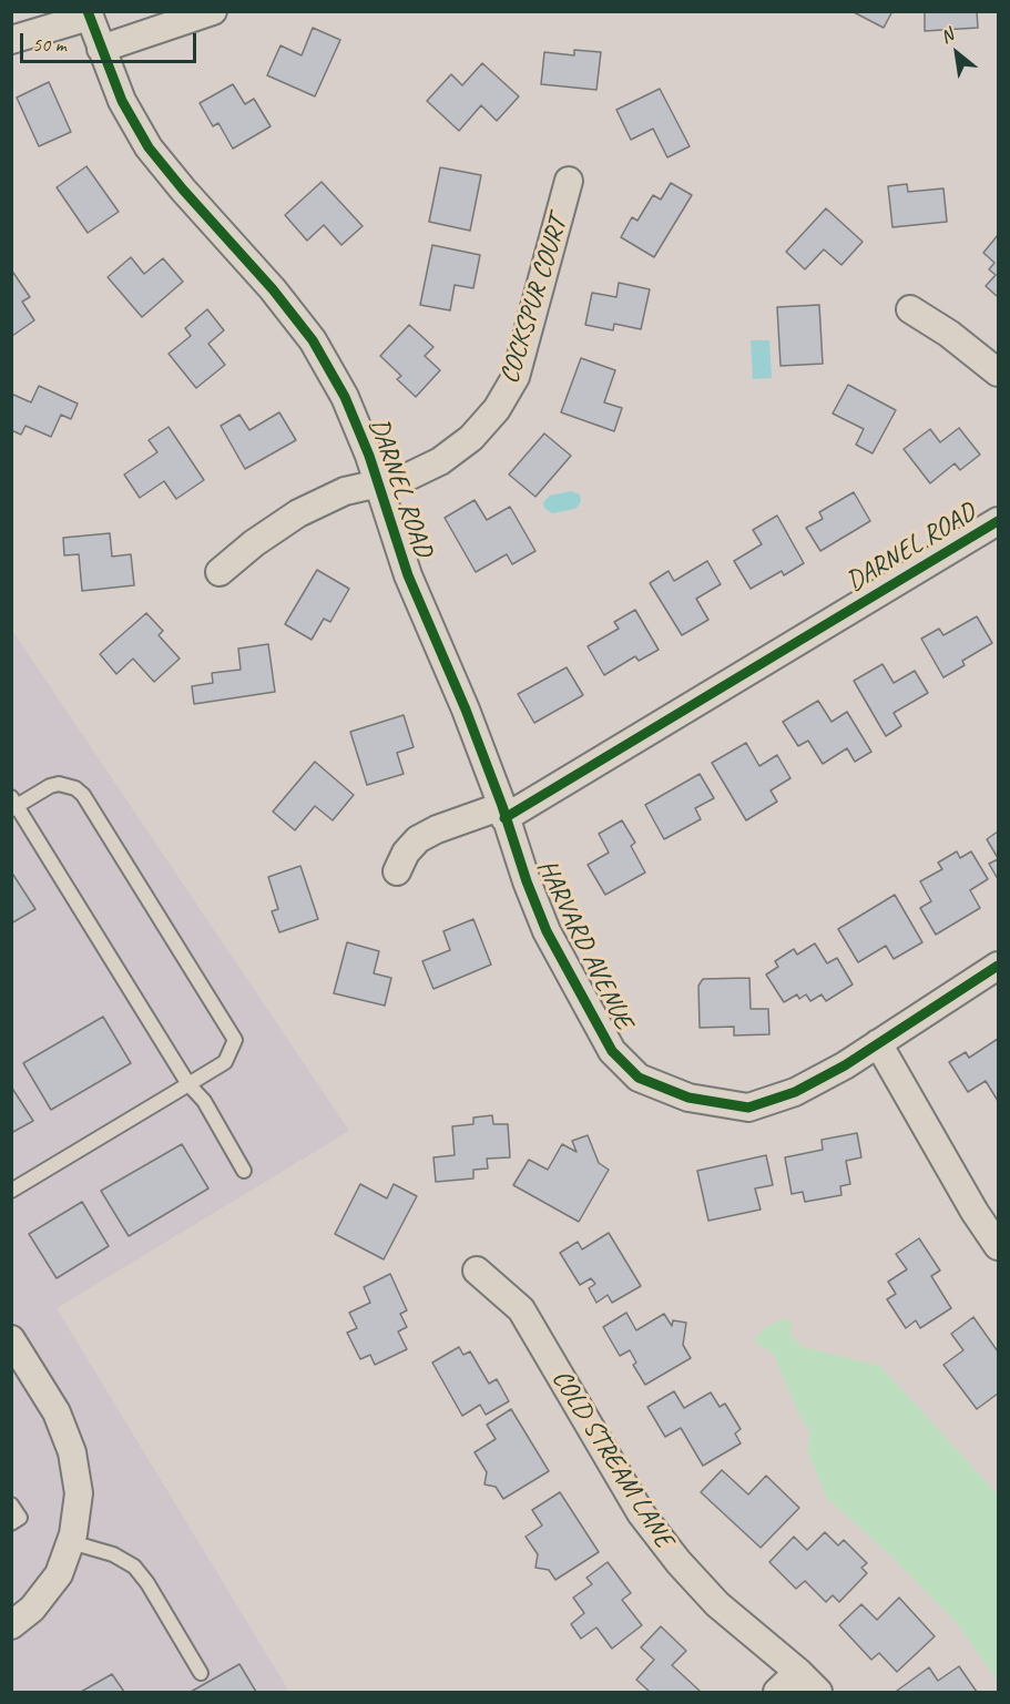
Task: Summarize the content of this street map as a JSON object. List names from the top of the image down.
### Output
{
  "streets": {
    "street": [
      "COCKSPUR COURT",
      "DARNEL ROAD",
      "HARVARD AVENUE",
      "COLD STREAM LANE"
    ]
  },
  "crossings": [
    ["COCKSPUR COURT", "DARNEL ROAD"],
    ["DARNEL ROAD", "HARVARD AVENUE"]
  ],
  "scale_bar": "50 m",
  "north": "top left"
}
